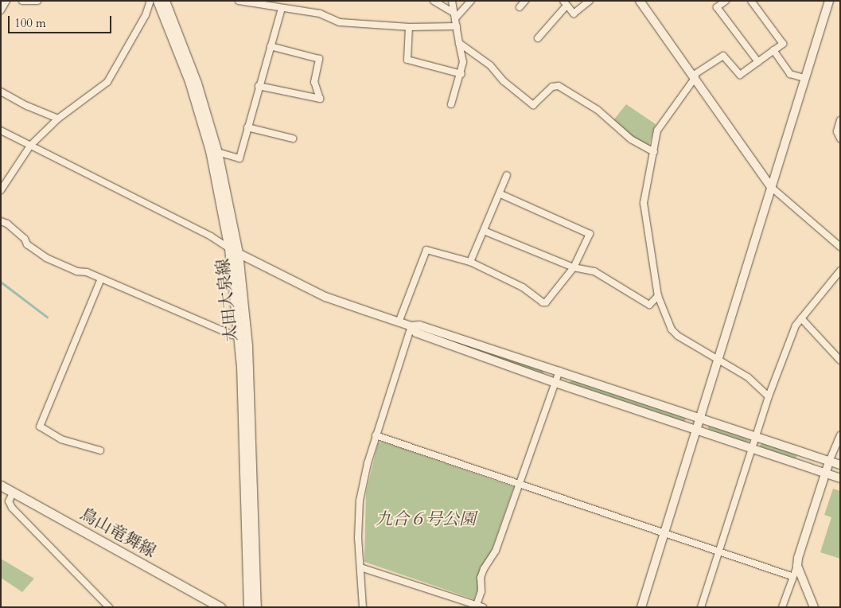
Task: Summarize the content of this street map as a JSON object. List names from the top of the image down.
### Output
{
  "streets": {
    "main road": ["太田大泉線", "鳥山竜舞線"]
  },
  "parks": ["九合６号公園"],
  "scale_bar": "100 m"
}
